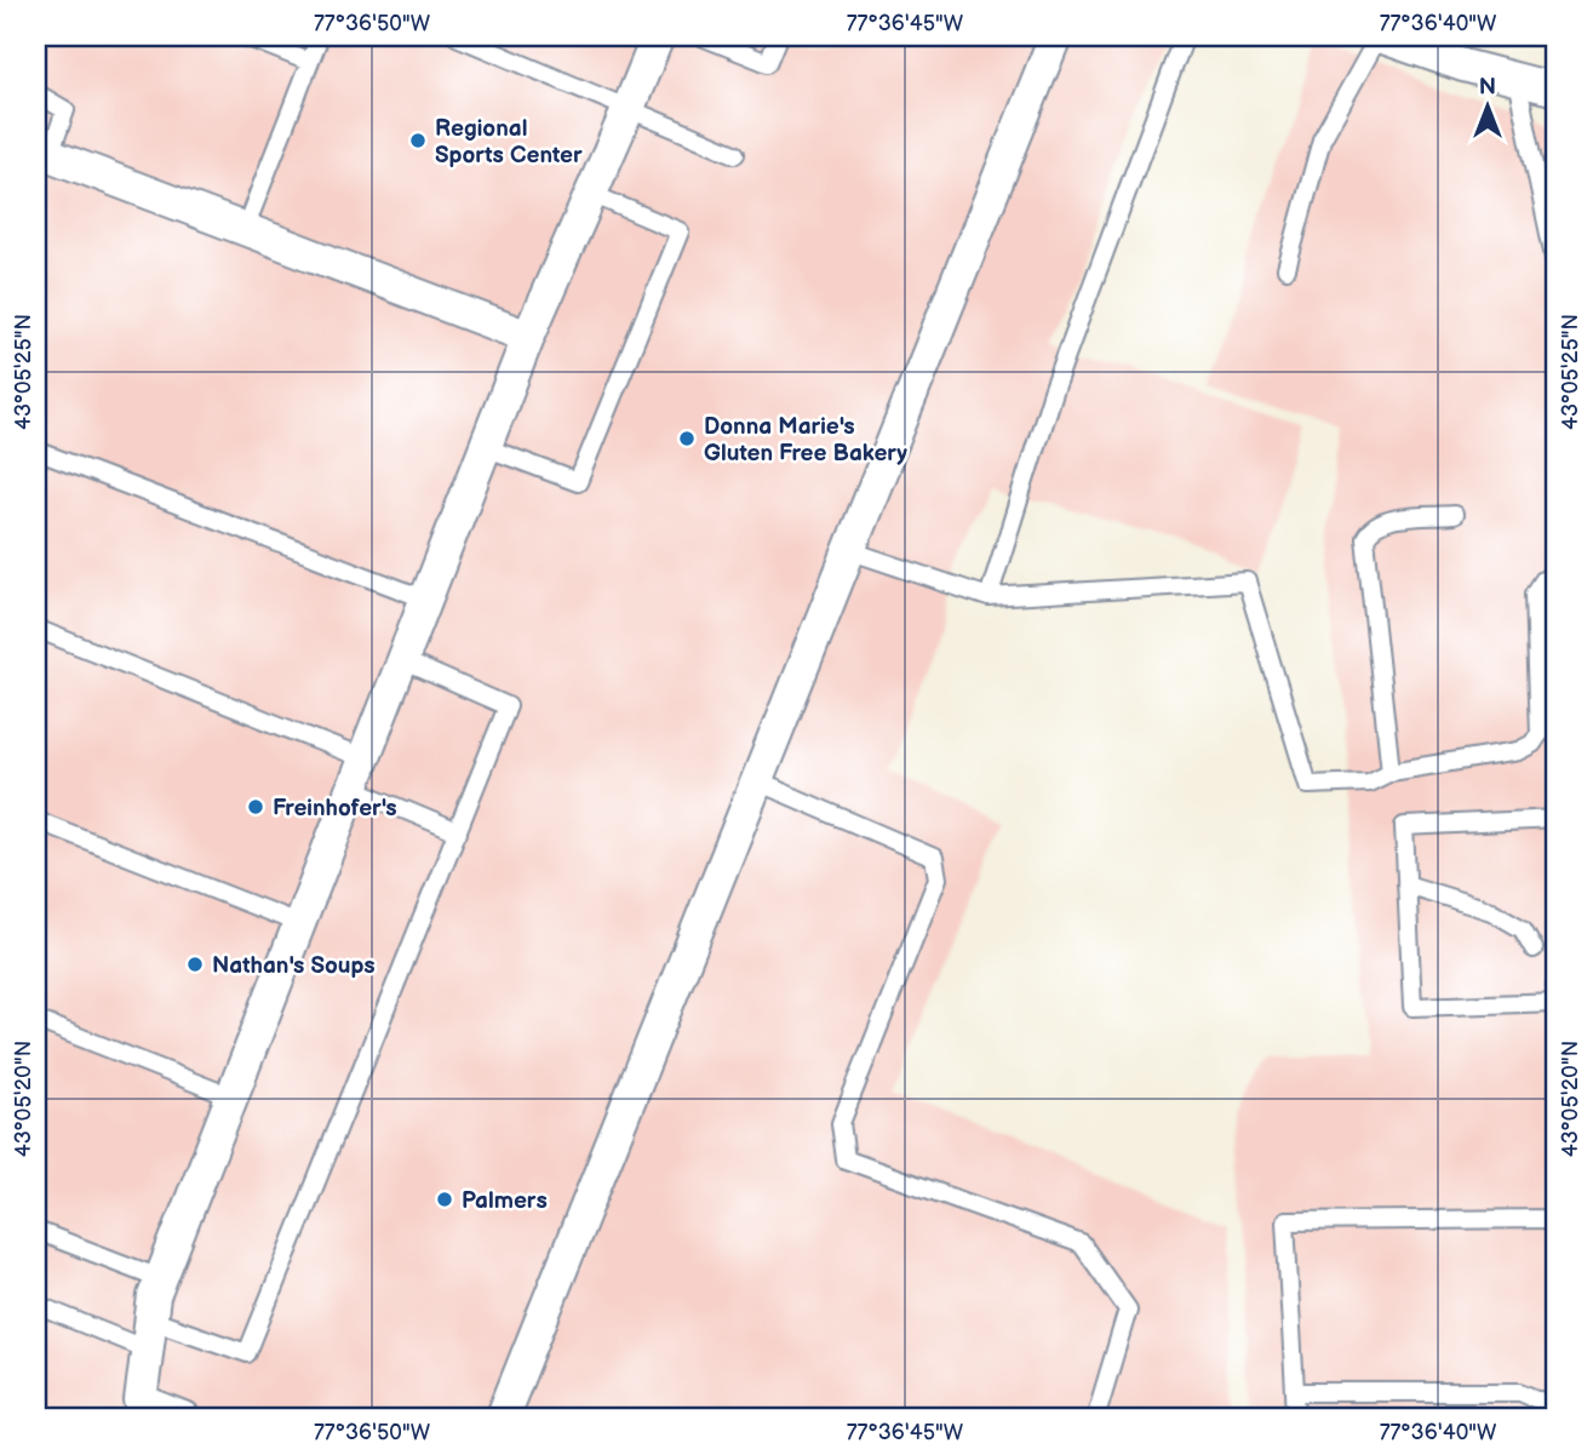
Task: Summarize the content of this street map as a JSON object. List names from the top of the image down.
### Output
{
  "places": [
    "Regional Sports Center",
    "Donna Marie's Gluten Free Bakery",
    "Freinhofer's",
    "Nathan's Soups",
    "Palmers"
  ],
  "north": "top",
  "coordinates": [
    "77°36'50\"W",
    "77°36'45\"W",
    "77°36'40\"W",
    "43°05'25\"N",
    "43°05'20\"N"
  ]
}
